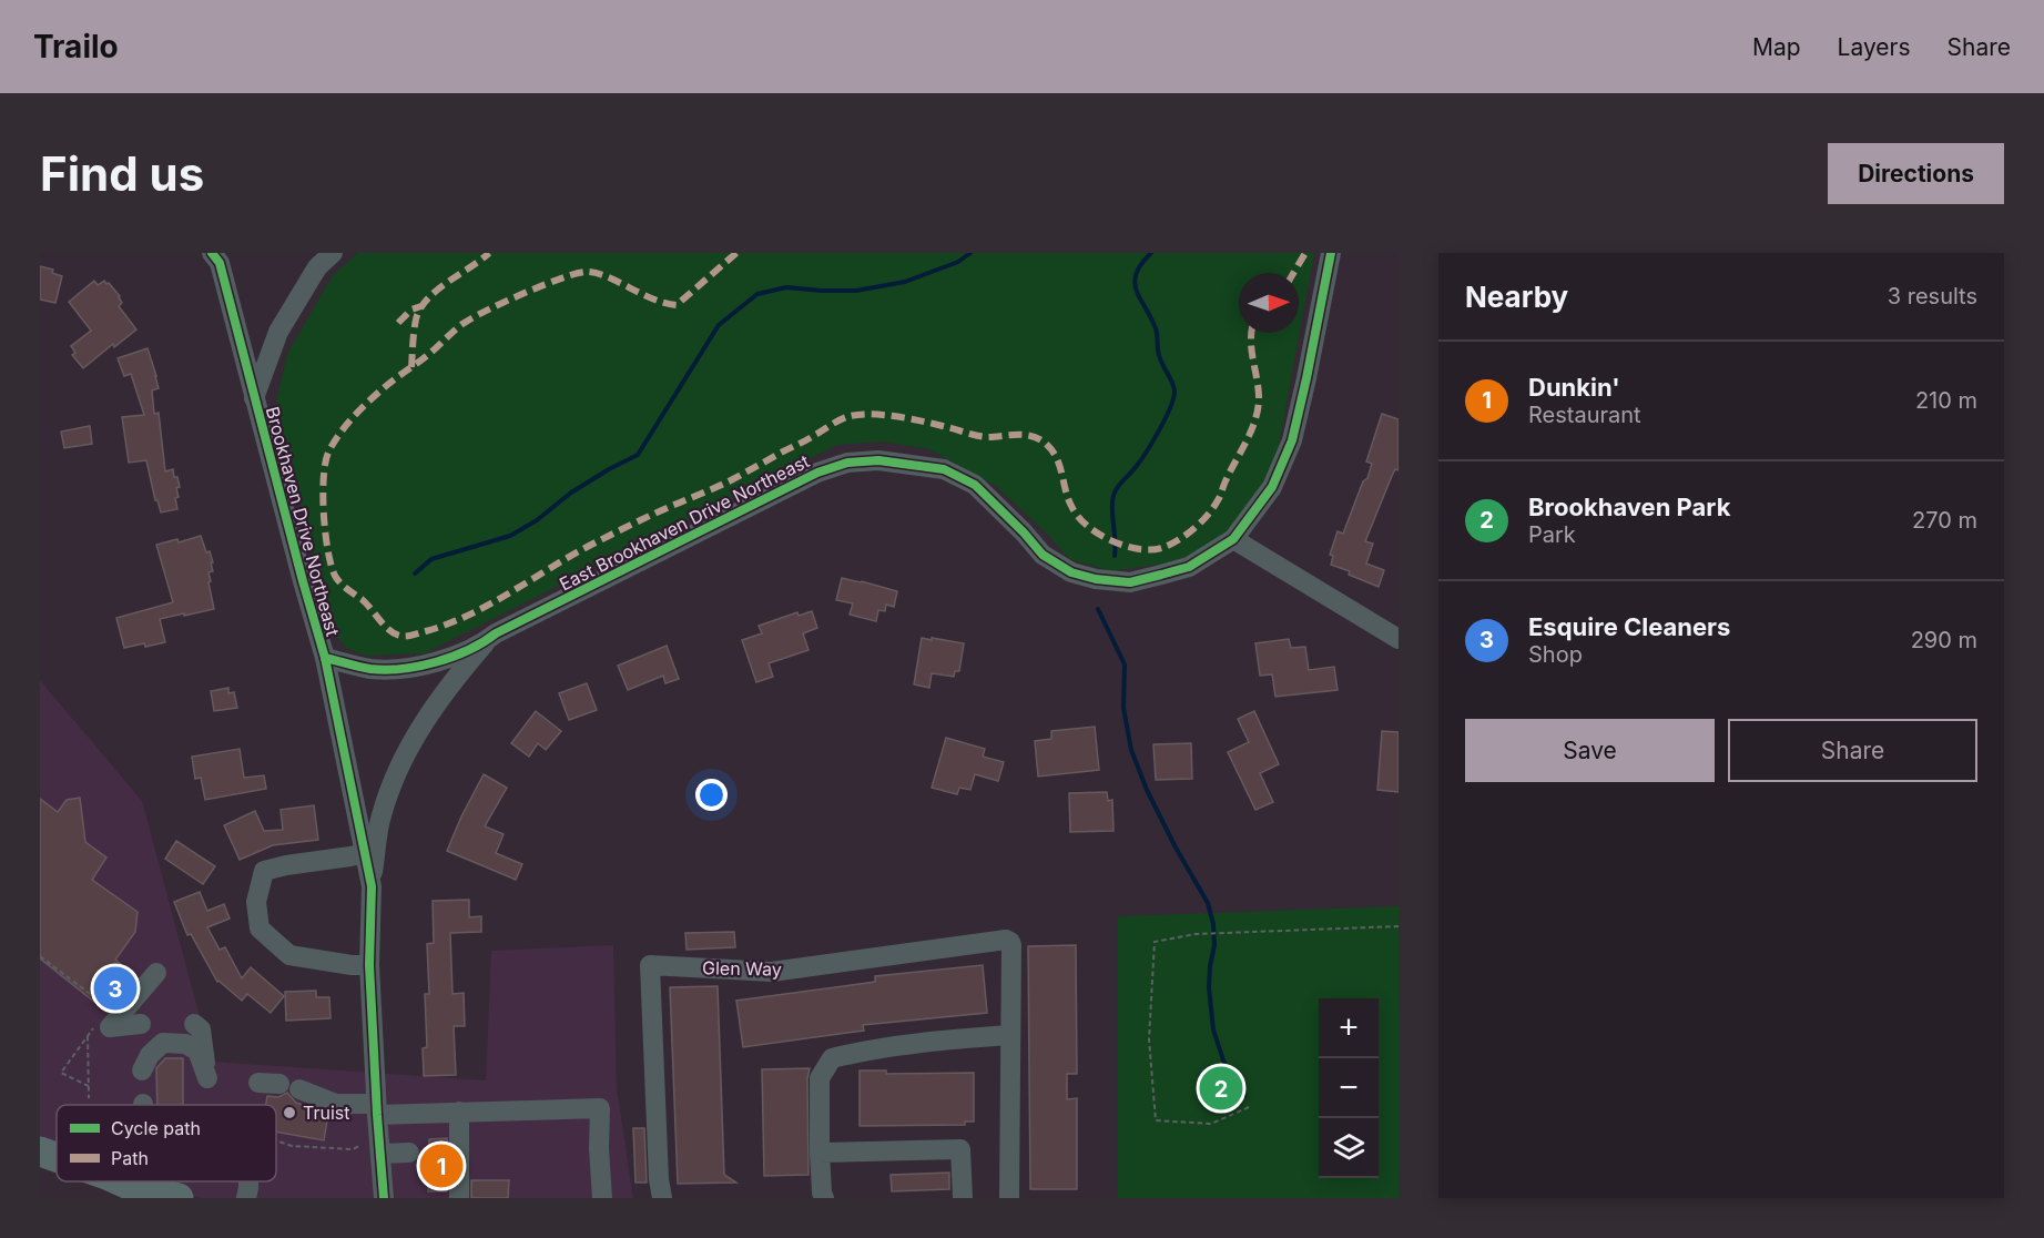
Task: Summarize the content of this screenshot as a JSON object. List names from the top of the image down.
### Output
{
  "streets": {
    "street": ["Brookhaven Drive Northeast", "East Brookhaven Drive Northeast", "Glen Way"]
  },
  "crossings": [
    ["Brookhaven Drive Northeast", "East Brookhaven Drive Northeast"]
  ],
  "places": ["Truist"],
  "legend": ["Cycle path", "Path"],
  "north": "right",
  "page": {
    "header": "Trailo",
    "nav": ["Map", "Layers", "Share"],
    "buttons": [
      "Directions",
      ["Save", "Share"]
    ],
    "title": "Find us",
    "heading": ["Nearby", "3 results"],
    "list": [
      {
        "mark": "1",
        "name": "Dunkin'",
        "note": "Restaurant",
        "value": "210 m"
      },
      {
        "mark": "2",
        "name": "Brookhaven Park",
        "note": "Park",
        "value": "270 m"
      },
      {
        "mark": "3",
        "name": "Esquire Cleaners",
        "note": "Shop",
        "value": "290 m"
      }
    ],
    "pins": ["3", "2", "1"],
    "map_buttons": ["+", "−"]
  }
}
